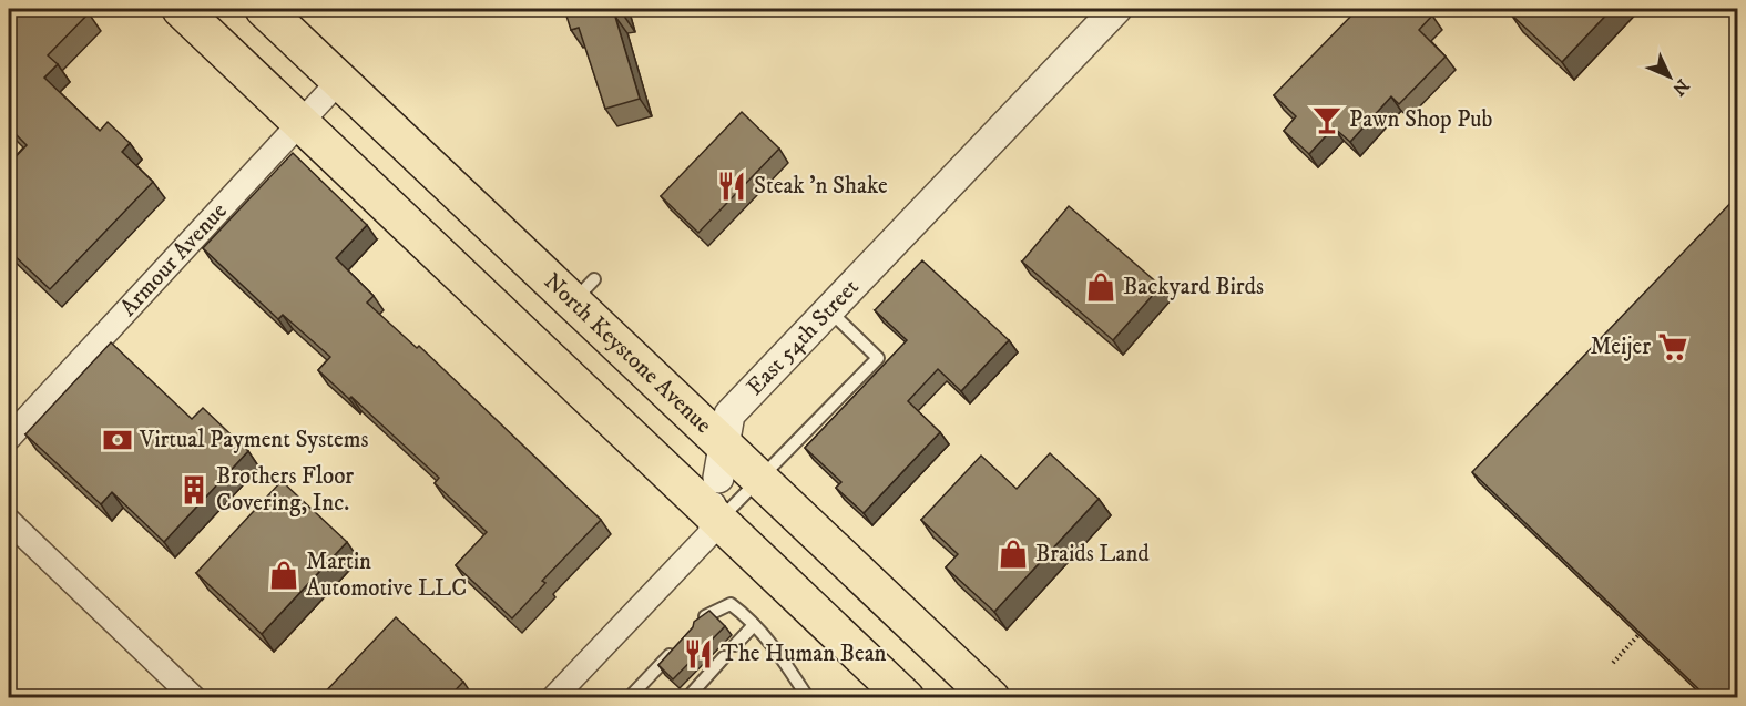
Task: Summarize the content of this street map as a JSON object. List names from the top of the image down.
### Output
{
  "streets": {
    "main road": ["North Keystone Avenue"],
    "street": ["Armour Avenue", "East 54th Street"]
  },
  "crossings": [
    ["Armour Avenue", "North Keystone Avenue"],
    ["East 54th Street", "North Keystone Avenue"]
  ],
  "places": {
    "bar": ["Pawn Shop Pub"],
    "restaurant": ["Steak 'n Shake", "The Human Bean"],
    "shop": ["Backyard Birds", "Braids Land", "Martin Automotive LLC"],
    "supermarket": ["Meijer"],
    "bank": ["Virtual Payment Systems"],
    "building": ["Brothers Floor Covering, Inc."]
  },
  "north": "bottom right"
}
